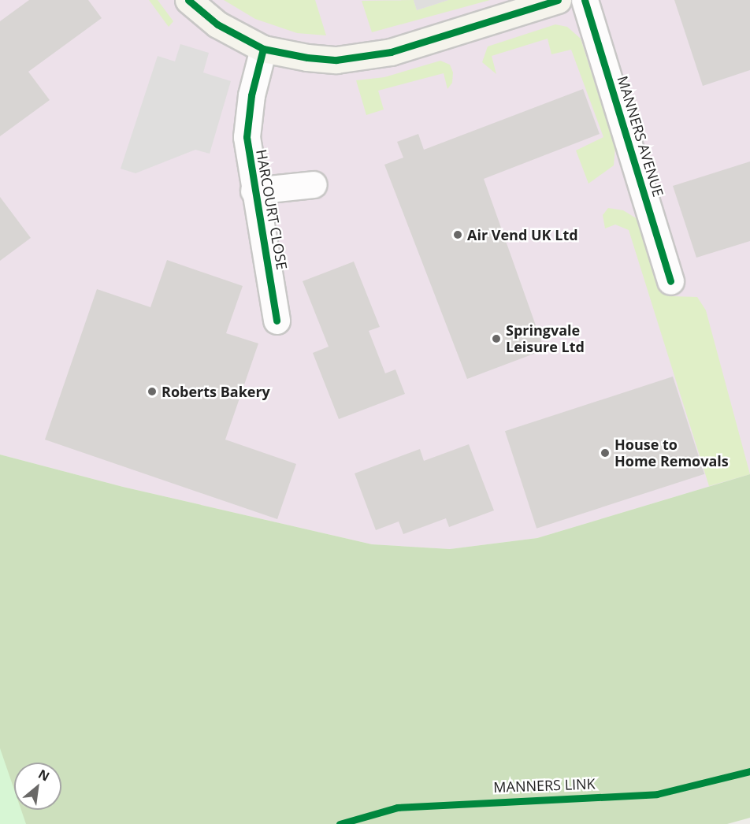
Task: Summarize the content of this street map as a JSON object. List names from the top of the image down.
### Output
{
  "streets": {
    "street": ["MANNERS AVENUE", "HARCOURT CLOSE"],
    "cycle path": ["MANNERS LINK"]
  },
  "places": [
    "Air Vend UK Ltd",
    "Springvale Leisure Ltd",
    "Roberts Bakery",
    "House to Home Removals"
  ],
  "north": "top right"
}
